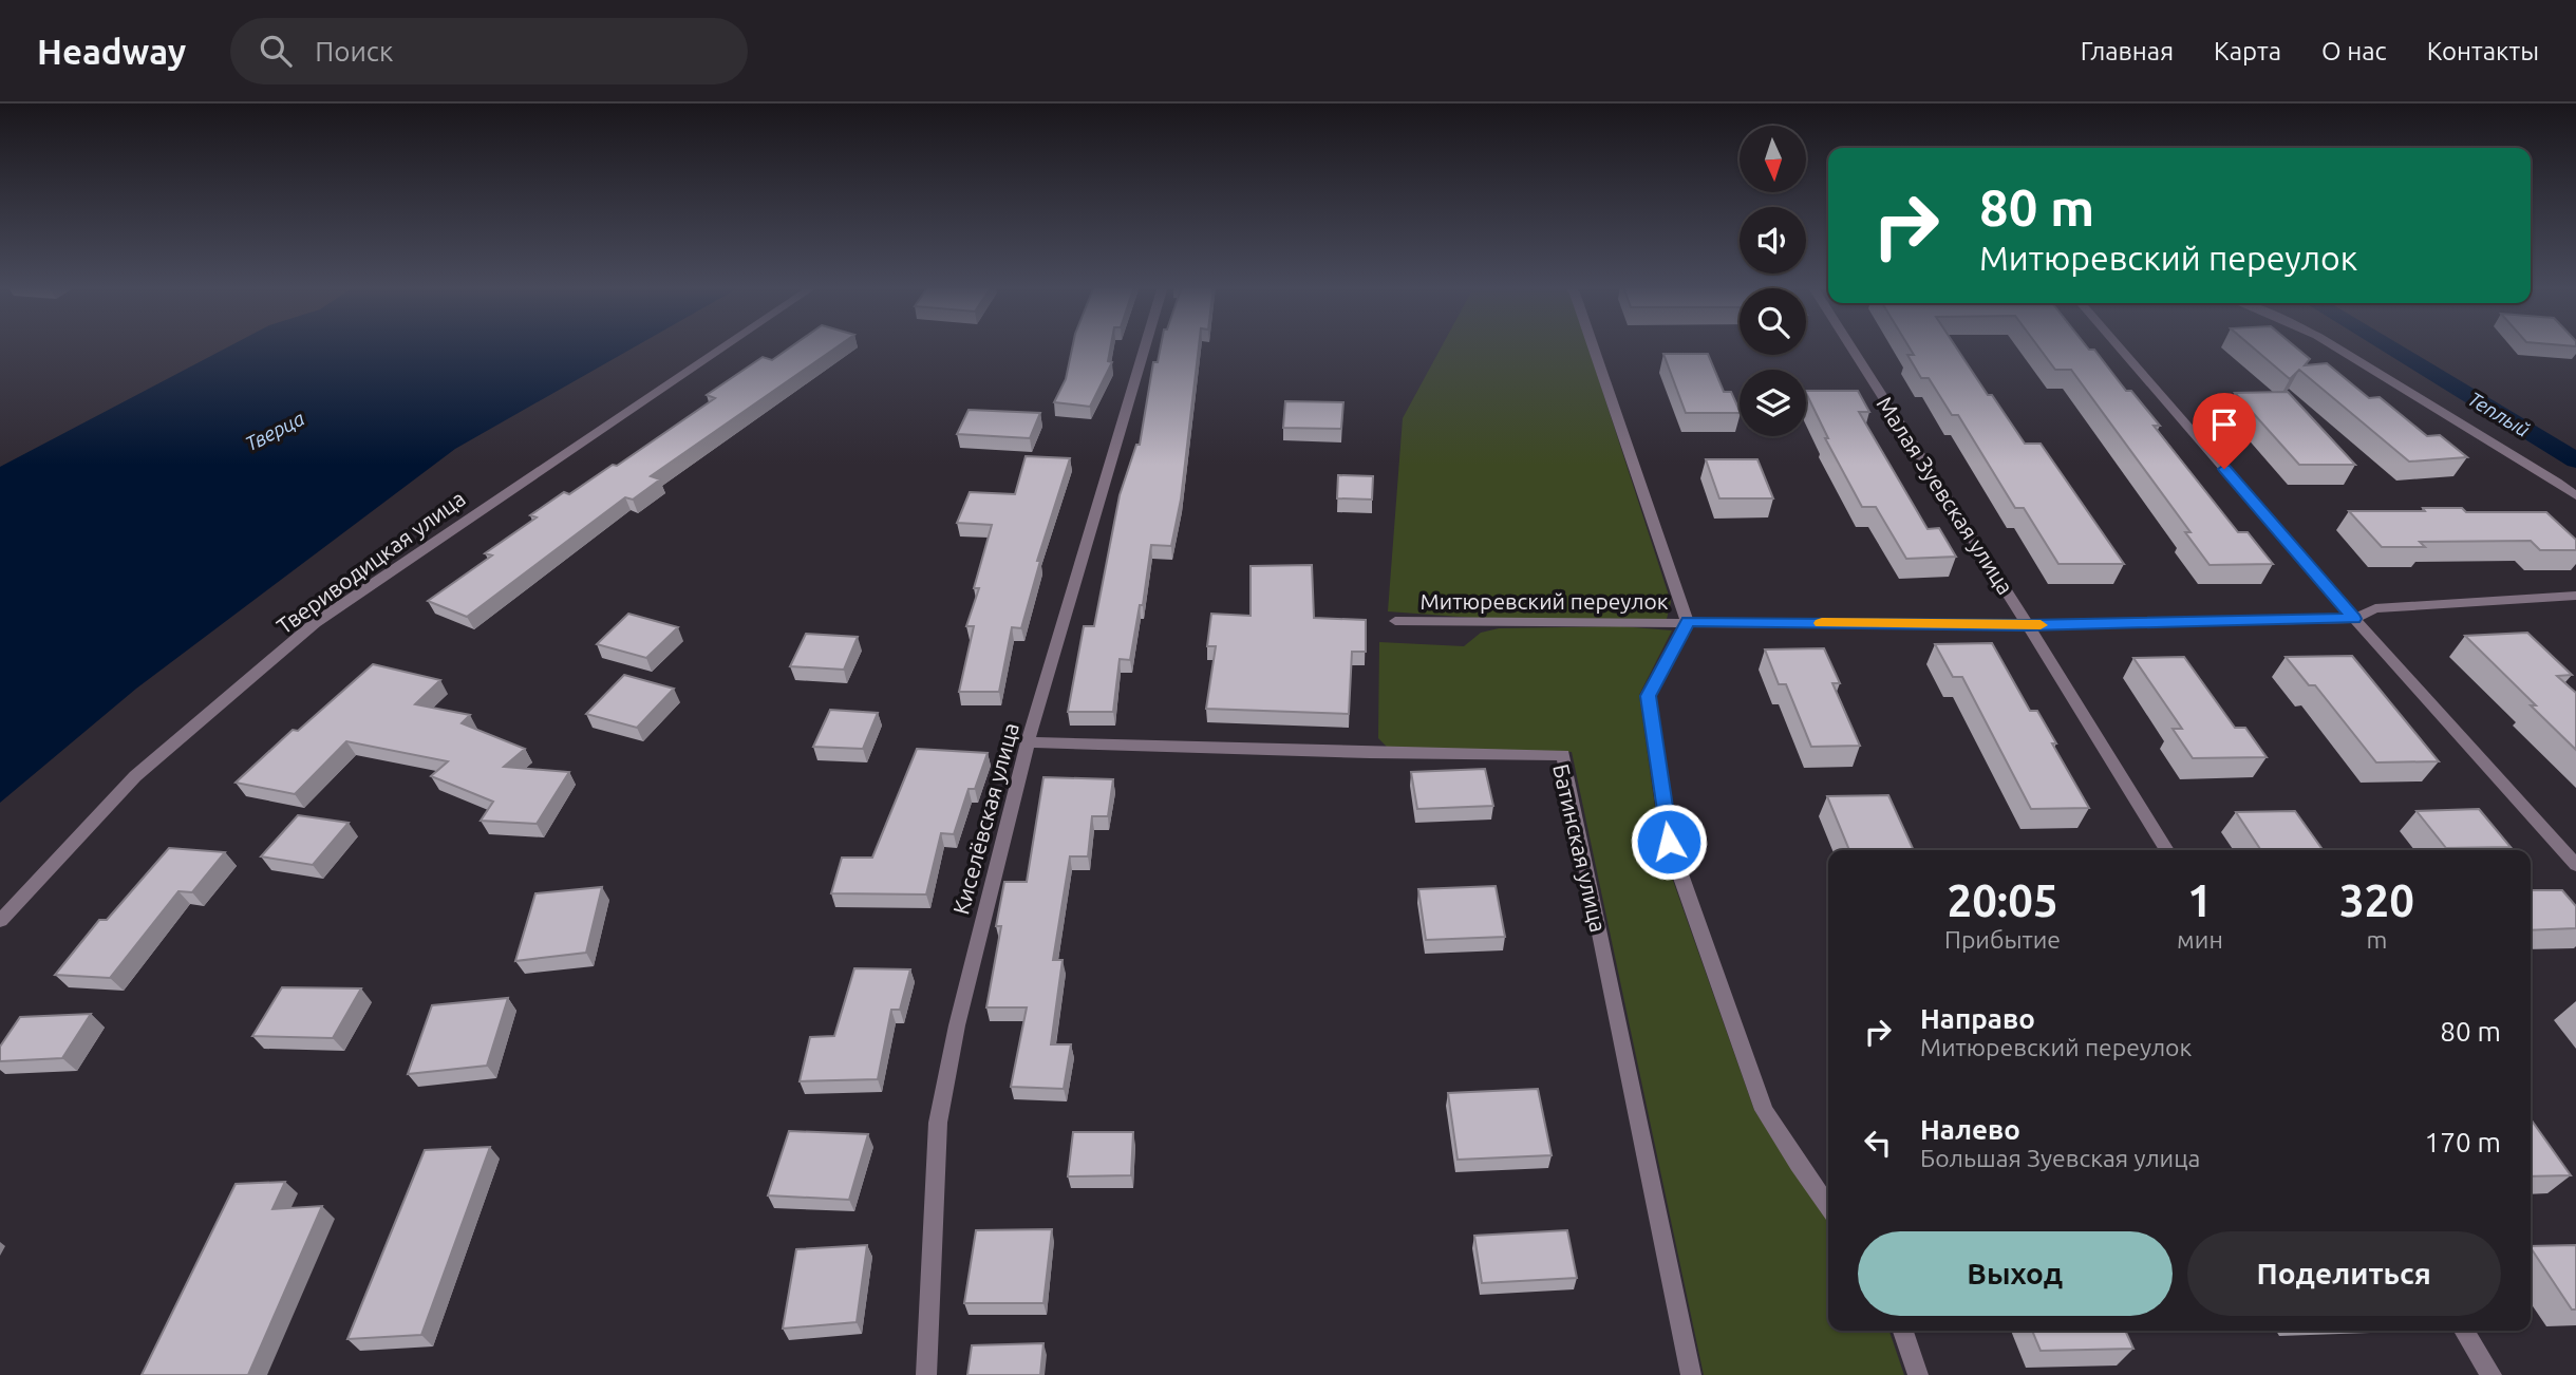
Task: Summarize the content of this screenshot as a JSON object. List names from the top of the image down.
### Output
{
  "streets": {
    "street": [
      "Малая Зуевская улица",
      "Твериводицкая улица",
      "Митюревский переулок",
      "Киселёвская улица",
      "Батинская улица"
    ]
  },
  "crossings": [
    ["Малая Зуевская улица", "Митюревский переулок"],
    ["Киселёвская улица", "Батинская улица"]
  ],
  "water": ["Теплый", "Тверца"],
  "north": "bottom",
  "page": {
    "header": "Headway",
    "search": "Поиск",
    "nav": [
      "Главная",
      "Карта",
      "О нас",
      "Контакты"
    ],
    "turn": ["80 m", "Митюревский переулок"],
    "eta": [
      "20:05",
      "Прибытие",
      "1",
      "мин",
      "320",
      "m"
    ],
    "list": [
      {
        "name": "Направо",
        "note": "Митюревский переулок",
        "value": "80 m"
      },
      {
        "name": "Налево",
        "note": "Большая Зуевская улица",
        "value": "170 m"
      }
    ],
    "buttons": ["Выход", "Поделиться"]
  }
}
